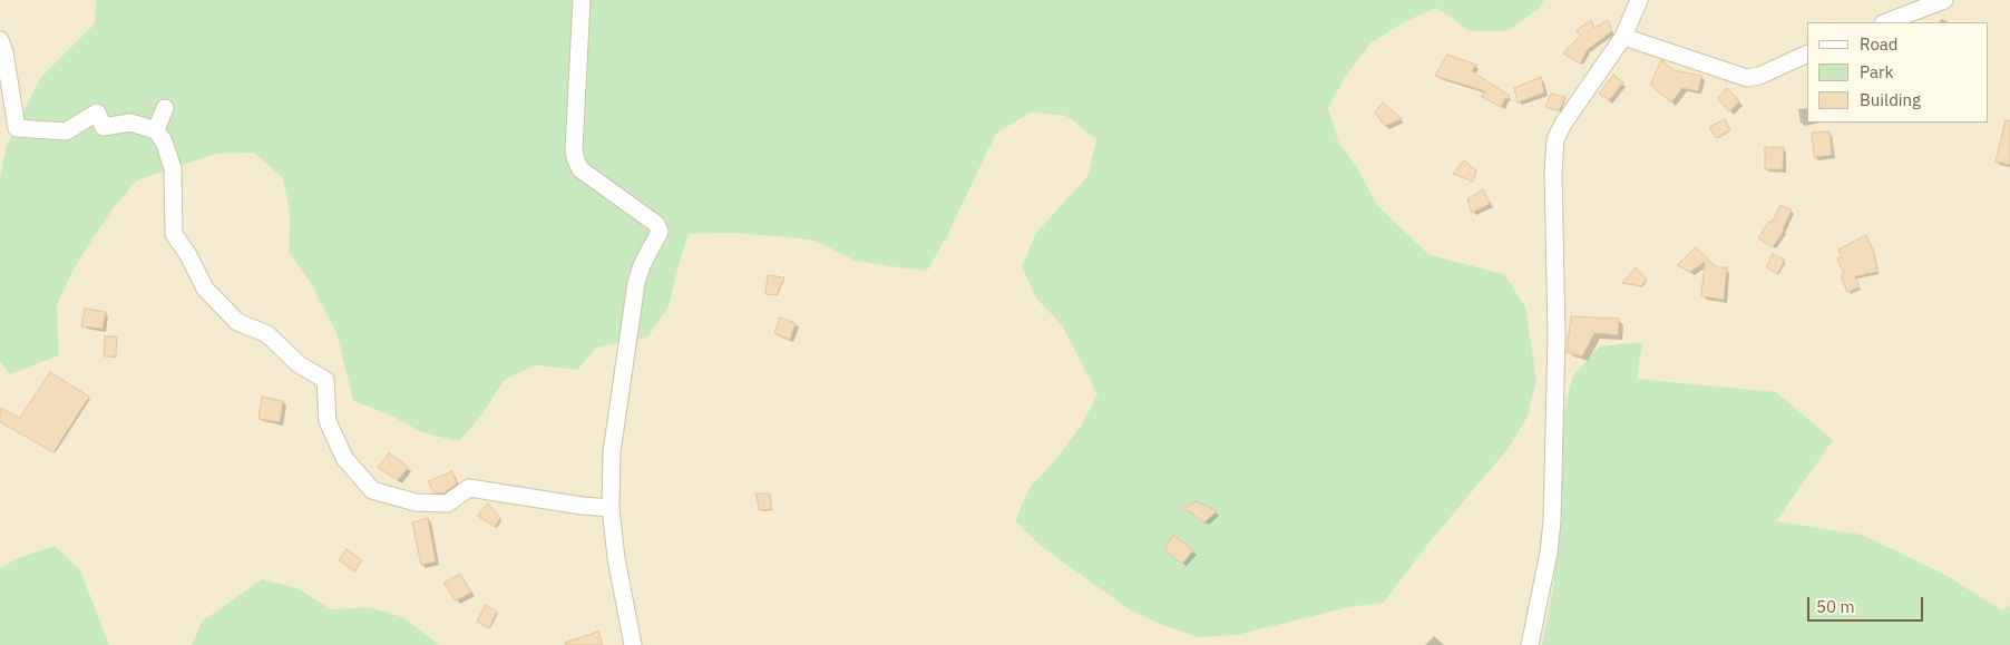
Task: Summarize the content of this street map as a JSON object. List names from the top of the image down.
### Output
{
  "legend": ["Road", "Park", "Building"],
  "scale_bar": "50 m"
}
